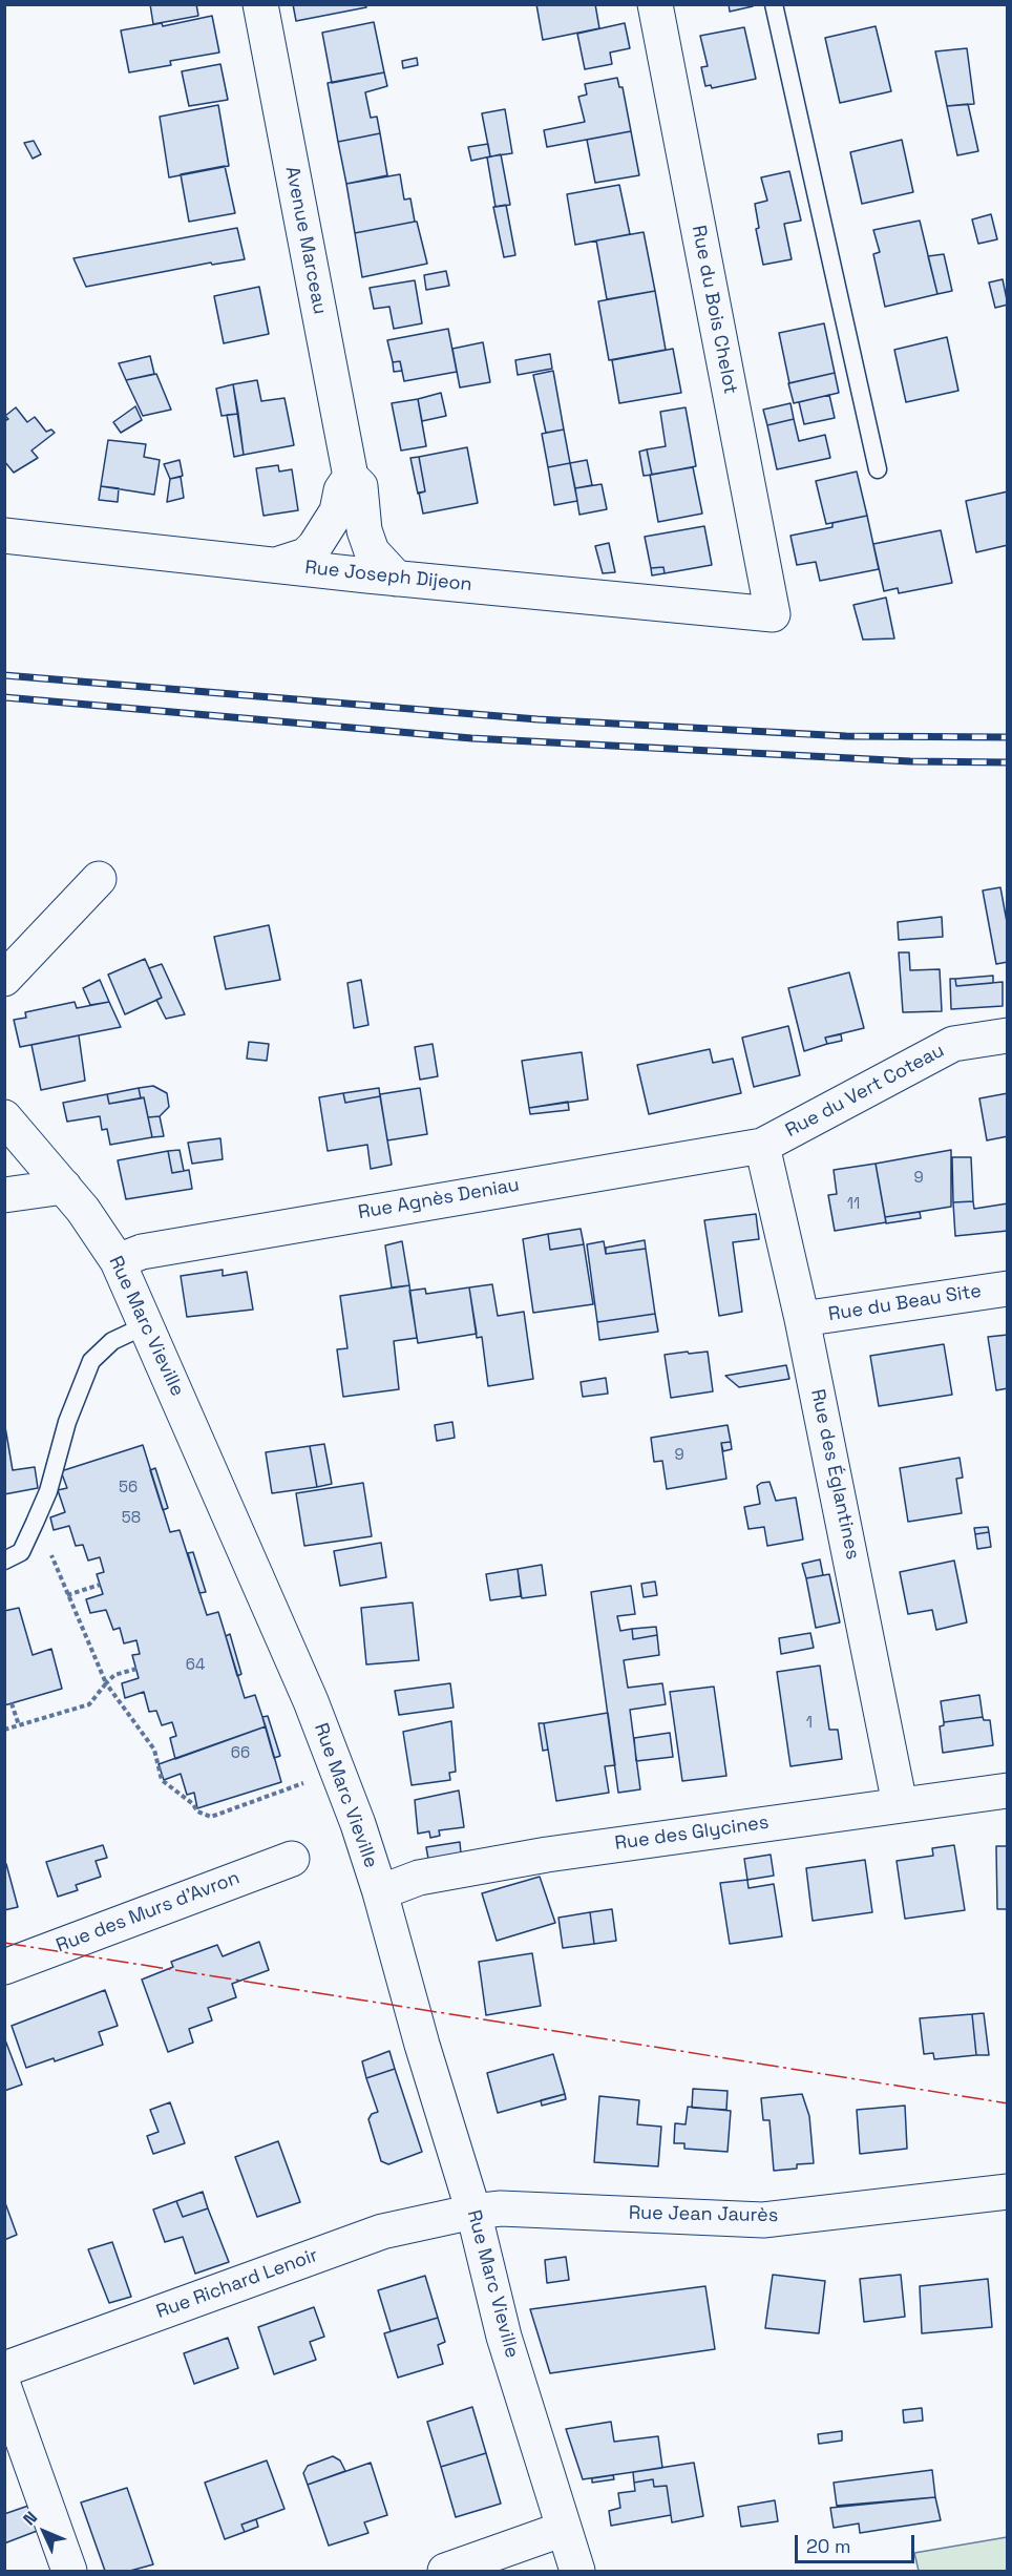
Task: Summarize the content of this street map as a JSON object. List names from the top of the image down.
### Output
{
  "streets": {
    "street": [
      "Avenue Marceau",
      "Rue du Bois Chelot",
      "Rue Joseph Dijeon",
      "Rue du Vert Coteau",
      "Rue Agnès Deniau",
      "Rue du Beau Site",
      "Rue Marc Vieville",
      "Rue des Églantines",
      "Rue des Glycines",
      "Rue des Murs d'Avron",
      "Rue Jean Jaurès",
      "Rue Richard Lenoir"
    ]
  },
  "crossings": [
    ["Avenue Marceau", "Rue Joseph Dijeon"],
    ["Rue du Bois Chelot", "Rue Joseph Dijeon"],
    ["Rue du Vert Coteau", "Rue Agnès Deniau"],
    ["Rue du Vert Coteau", "Rue des Églantines"],
    ["Rue Agnès Deniau", "Rue Marc Vieville"],
    ["Rue Agnès Deniau", "Rue des Églantines"],
    ["Rue du Beau Site", "Rue des Églantines"],
    ["Rue Marc Vieville", "Rue des Glycines"],
    ["Rue Marc Vieville", "Rue Jean Jaurès"],
    ["Rue Marc Vieville", "Rue Richard Lenoir"],
    ["Rue des Églantines", "Rue des Glycines"],
    ["Rue Jean Jaurès", "Rue Richard Lenoir"]
  ],
  "house_numbers": [
    "9",
    "11",
    "9",
    "56",
    "58",
    "64",
    "1",
    "66"
  ],
  "scale_bar": "20 m",
  "north": "top left"
}
